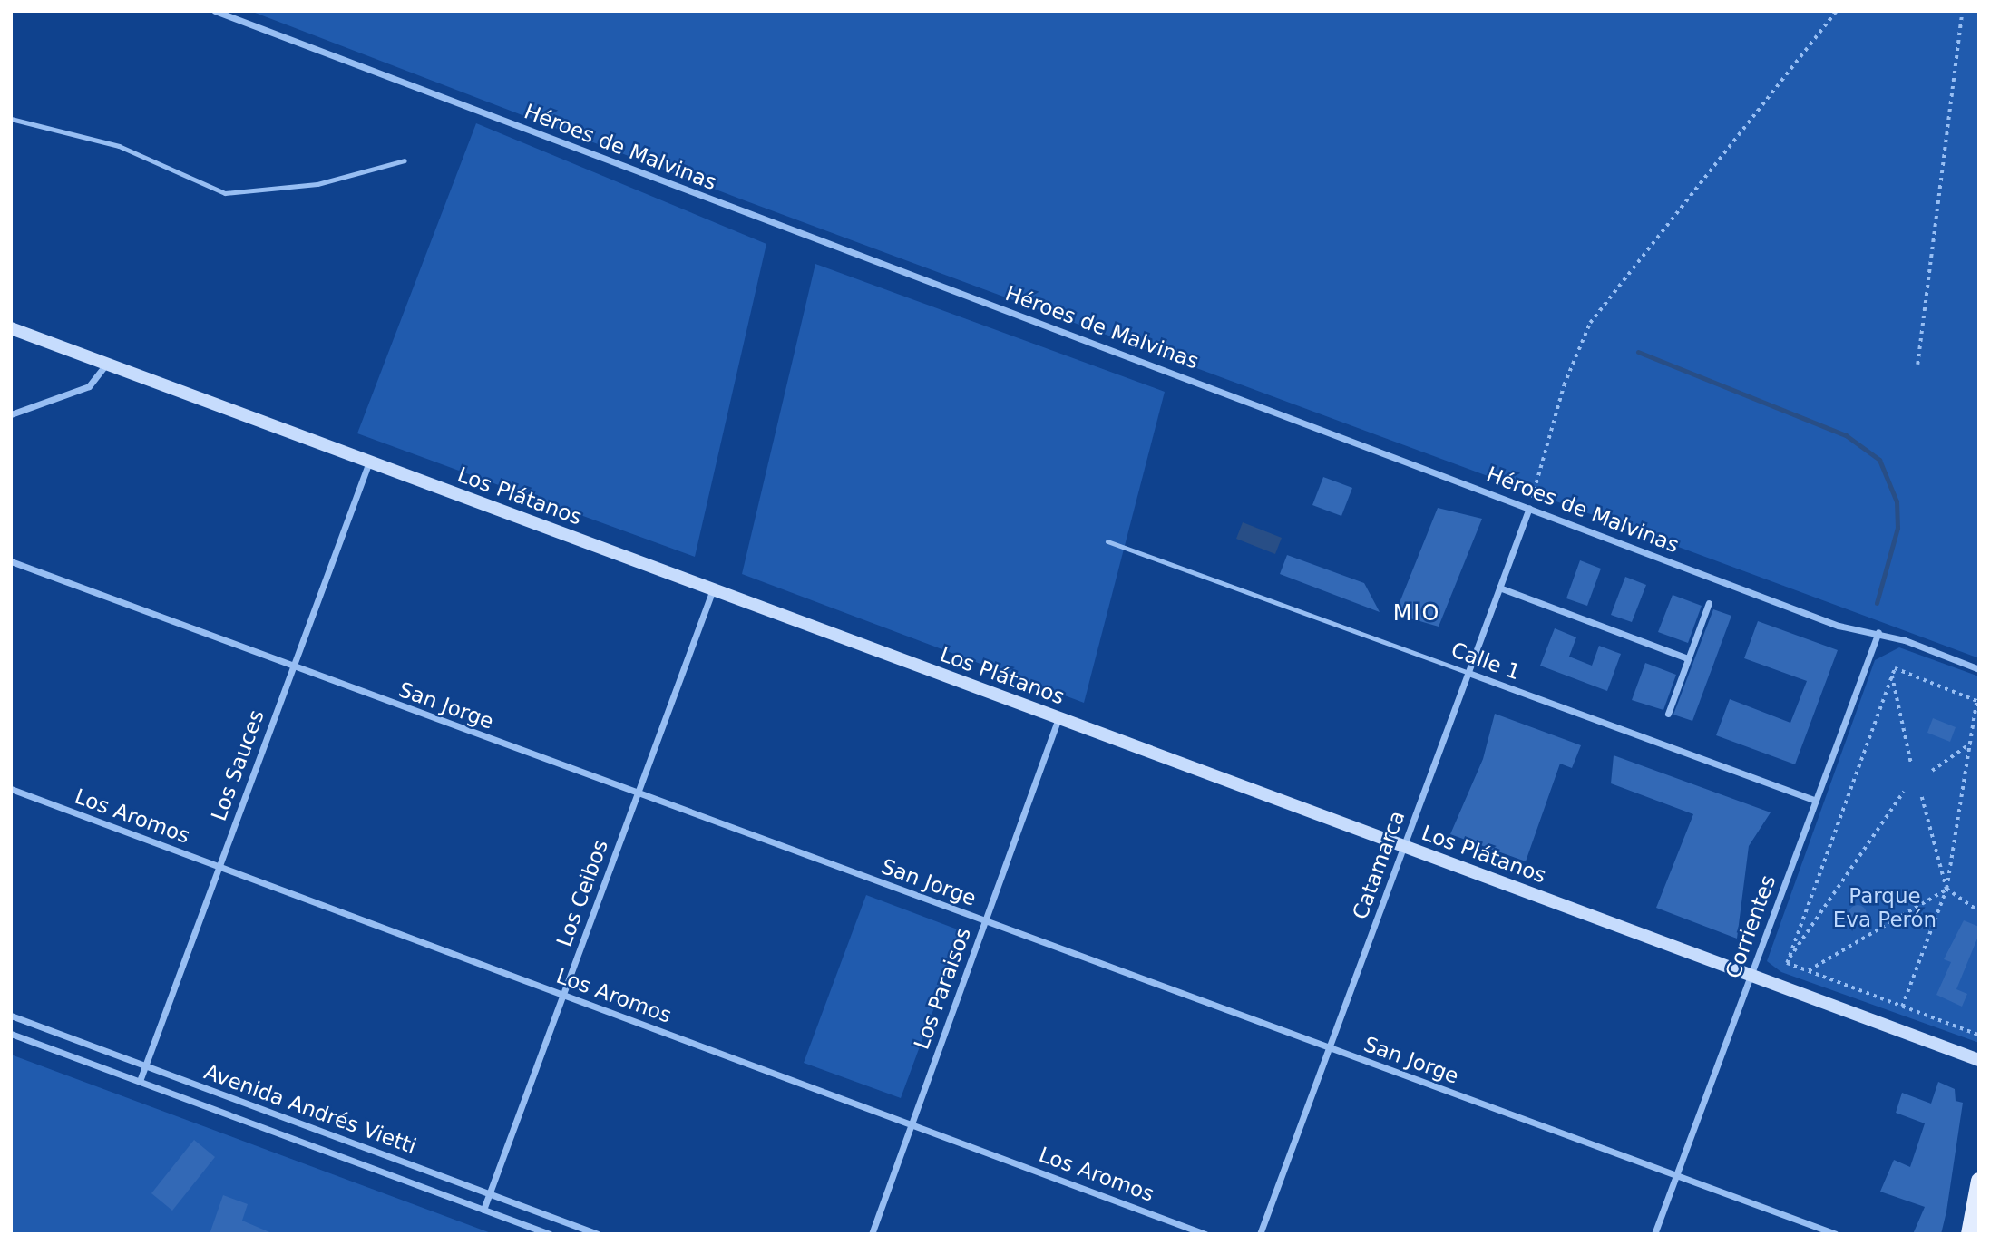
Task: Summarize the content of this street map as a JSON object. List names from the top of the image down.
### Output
{
  "streets": {
    "street": [
      "Héroes de Malvinas",
      "Los Plátanos",
      "Calle 1",
      "San Jorge",
      "Los Sauces",
      "Los Aromos",
      "Catamarca",
      "Los Ceibos",
      "Corrientes",
      "Los Paraisos",
      "Avenida Andrés Vietti"
    ]
  },
  "crossings": [
    ["Héroes de Malvinas", "Catamarca"],
    ["Héroes de Malvinas", "Corrientes"],
    ["Los Plátanos", "Los Sauces"],
    ["Los Plátanos", "Catamarca"],
    ["Los Plátanos", "Los Ceibos"],
    ["Los Plátanos", "Corrientes"],
    ["Los Plátanos", "Los Paraisos"],
    ["Calle 1", "Catamarca"],
    ["Calle 1", "Corrientes"],
    ["San Jorge", "Los Sauces"],
    ["San Jorge", "Catamarca"],
    ["San Jorge", "Los Ceibos"],
    ["San Jorge", "Corrientes"],
    ["San Jorge", "Los Paraisos"],
    ["Los Sauces", "Los Aromos"],
    ["Los Sauces", "Avenida Andrés Vietti"],
    ["Los Aromos", "Los Ceibos"],
    ["Los Aromos", "Los Paraisos"],
    ["Los Ceibos", "Avenida Andrés Vietti"]
  ],
  "districts": ["MIO"],
  "parks": ["Parque Eva Perón"]
}
